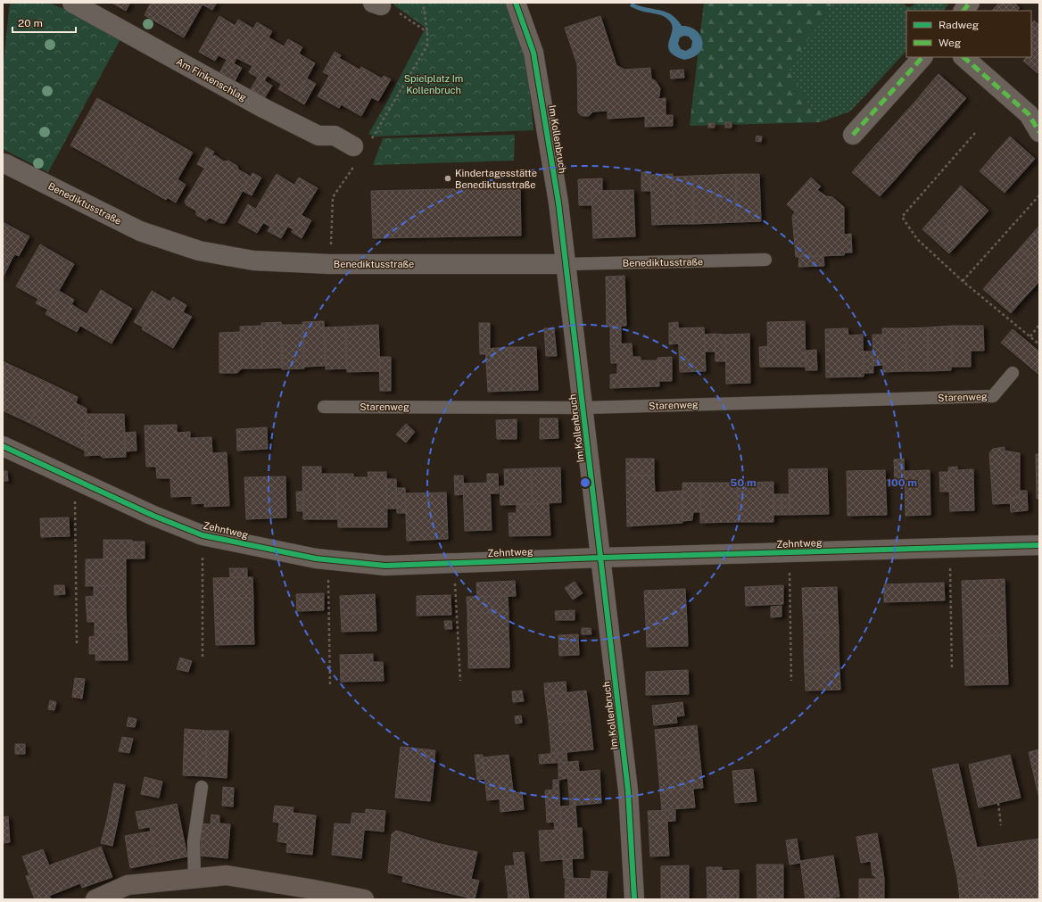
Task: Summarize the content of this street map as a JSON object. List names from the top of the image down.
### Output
{
  "streets": {
    "street": [
      "Am Finkenschlag",
      "Im Kollenbruch",
      "Benediktusstraße",
      "Zehntweg"
    ],
    "lane": ["Starenweg"]
  },
  "crossings": [
    ["Im Kollenbruch", "Benediktusstraße"],
    ["Im Kollenbruch", "Starenweg"],
    ["Im Kollenbruch", "Zehntweg"]
  ],
  "parks": ["Spielplatz Im Kollenbruch"],
  "places": ["Kindertagesstätte Benediktusstraße"],
  "legend": ["Radweg", "Weg"],
  "scale_bar": "20 m",
  "rings": ["50 m", "100 m"]
}
